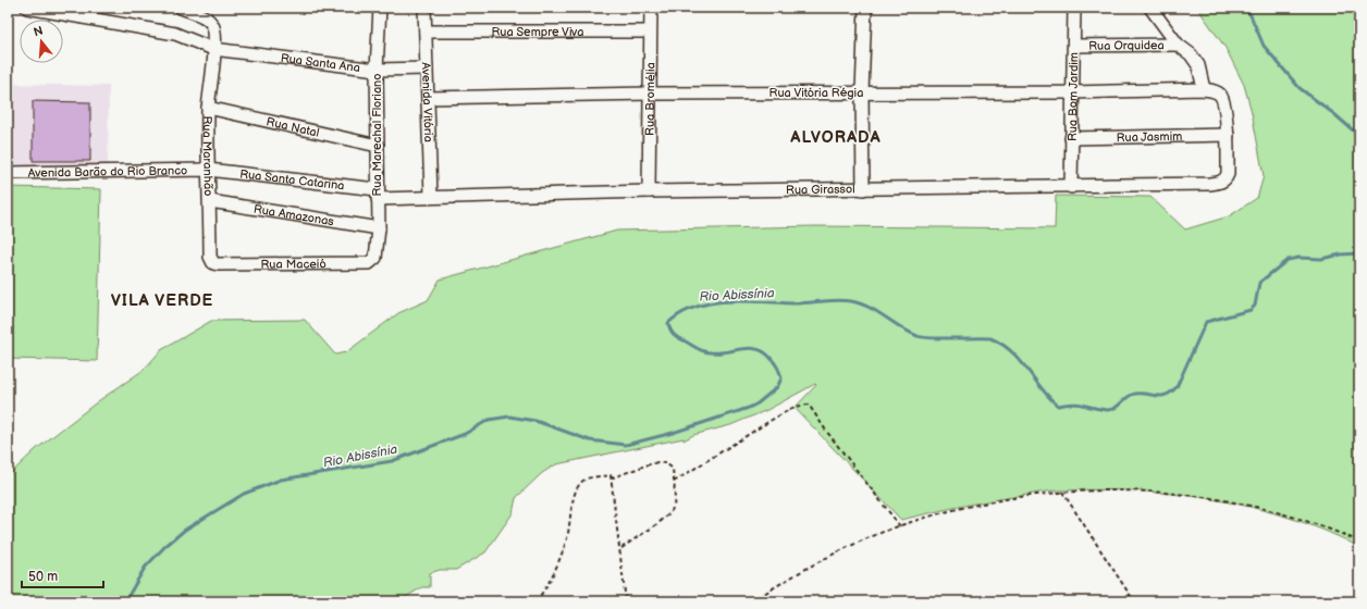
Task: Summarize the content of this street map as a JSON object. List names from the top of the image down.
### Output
{
  "streets": {
    "street": [
      "Rua Sempre Viva",
      "Rua Orquidea",
      "Rua Santa Ana",
      "Rua Vitória Régia",
      "Rua Bom Jardim",
      "Rua Bromélia",
      "Avenida Vitória",
      "Rua Natal",
      "Rua Marechal Floriano",
      "Rua Jasmim",
      "Rua Maranhão",
      "Avenida Barão do Rio Branco",
      "Rua Santa Catarina",
      "Rua Girassol",
      "Rua Amazonas",
      "Rua Maceió"
    ]
  },
  "crossings": [
    ["Rua Sempre Viva", "Rua Bromélia"],
    ["Rua Sempre Viva", "Avenida Vitória"],
    ["Rua Orquidea", "Rua Bom Jardim"],
    ["Rua Santa Ana", "Avenida Vitória"],
    ["Rua Santa Ana", "Rua Marechal Floriano"],
    ["Rua Santa Ana", "Rua Maranhão"],
    ["Rua Vitória Régia", "Rua Bom Jardim"],
    ["Rua Vitória Régia", "Rua Bromélia"],
    ["Rua Vitória Régia", "Avenida Vitória"],
    ["Rua Bom Jardim", "Rua Jasmim"],
    ["Rua Bom Jardim", "Rua Girassol"],
    ["Rua Bromélia", "Rua Girassol"],
    ["Avenida Vitória", "Rua Santa Catarina"],
    ["Avenida Vitória", "Rua Girassol"],
    ["Rua Natal", "Rua Marechal Floriano"],
    ["Rua Natal", "Rua Maranhão"],
    ["Rua Marechal Floriano", "Rua Santa Catarina"],
    ["Rua Marechal Floriano", "Rua Amazonas"],
    ["Rua Marechal Floriano", "Rua Maceió"],
    ["Rua Jasmim", "Rua Girassol"],
    ["Rua Maranhão", "Avenida Barão do Rio Branco"],
    ["Rua Maranhão", "Rua Santa Catarina"],
    ["Rua Maranhão", "Rua Amazonas"],
    ["Rua Maranhão", "Rua Maceió"],
    ["Avenida Barão do Rio Branco", "Rua Santa Catarina"],
    ["Rua Santa Catarina", "Rua Girassol"]
  ],
  "districts": ["ALVORADA", "VILA VERDE"],
  "water": ["Rio Abissínia"],
  "scale_bar": "50 m",
  "north": "top"
}
